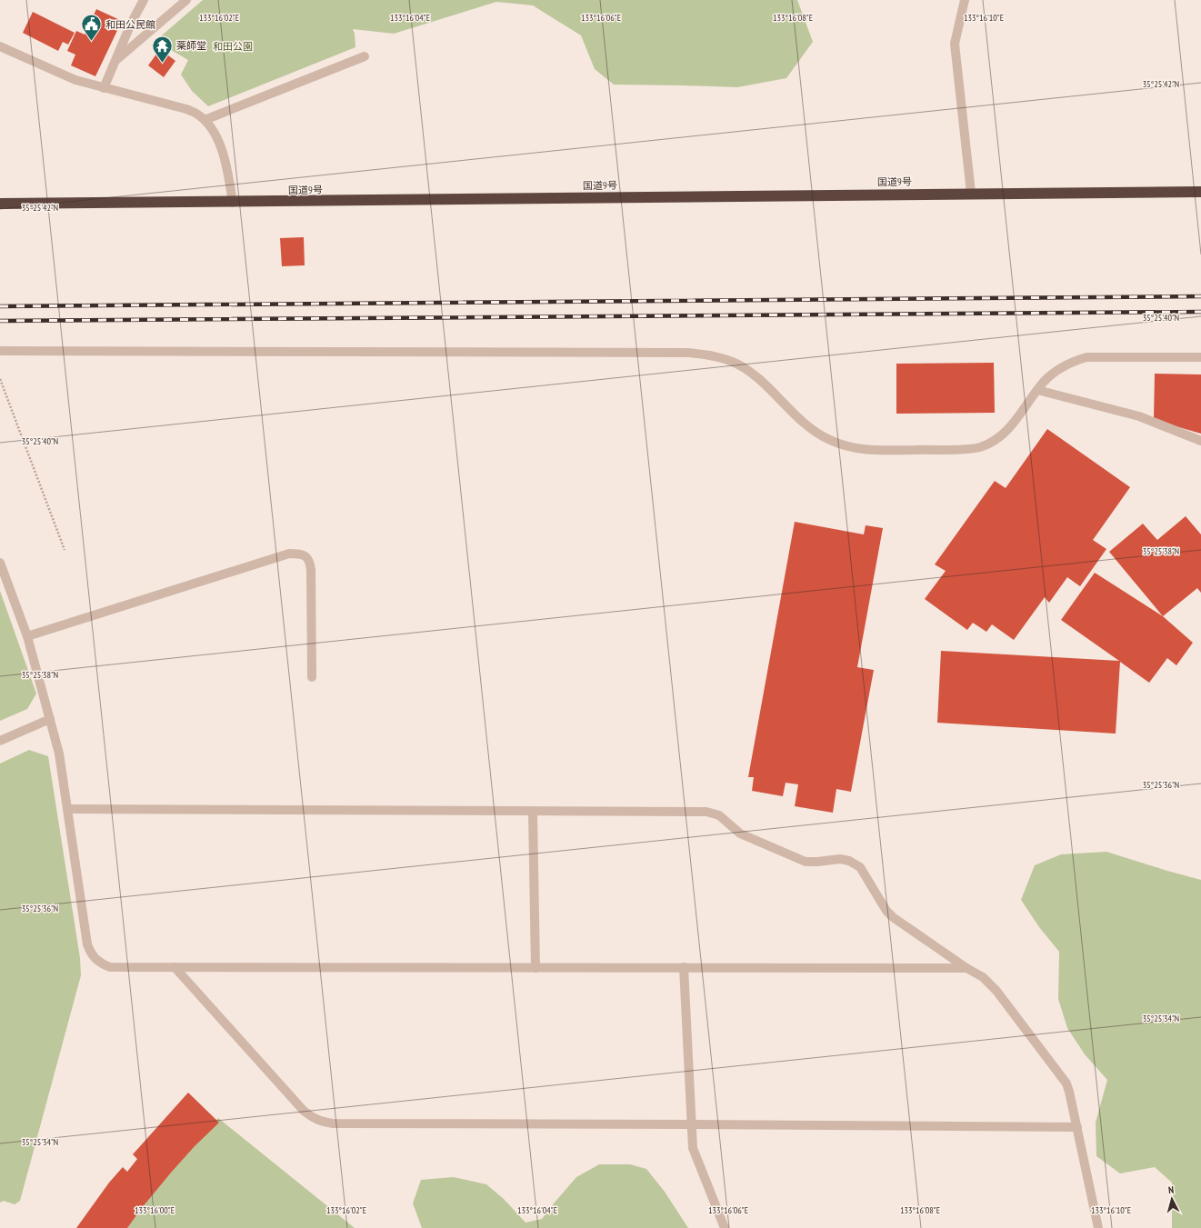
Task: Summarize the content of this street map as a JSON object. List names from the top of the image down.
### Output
{
  "streets": {
    "highway": ["国道9号"]
  },
  "parks": ["和田公園"],
  "places": {
    "public building": ["和田公民館"],
    "temple": ["薬師堂"]
  },
  "north": "top",
  "coordinates": [
    "133°16'02\"E",
    "133°16'04\"E",
    "133°16'06\"E",
    "133°16'08\"E",
    "133°16'10\"E",
    "35°25'42\"N",
    "35°25'40\"N",
    "35°25'38\"N",
    "35°25'36\"N",
    "35°25'34\"N",
    "133°16'00\"E"
  ]
}
